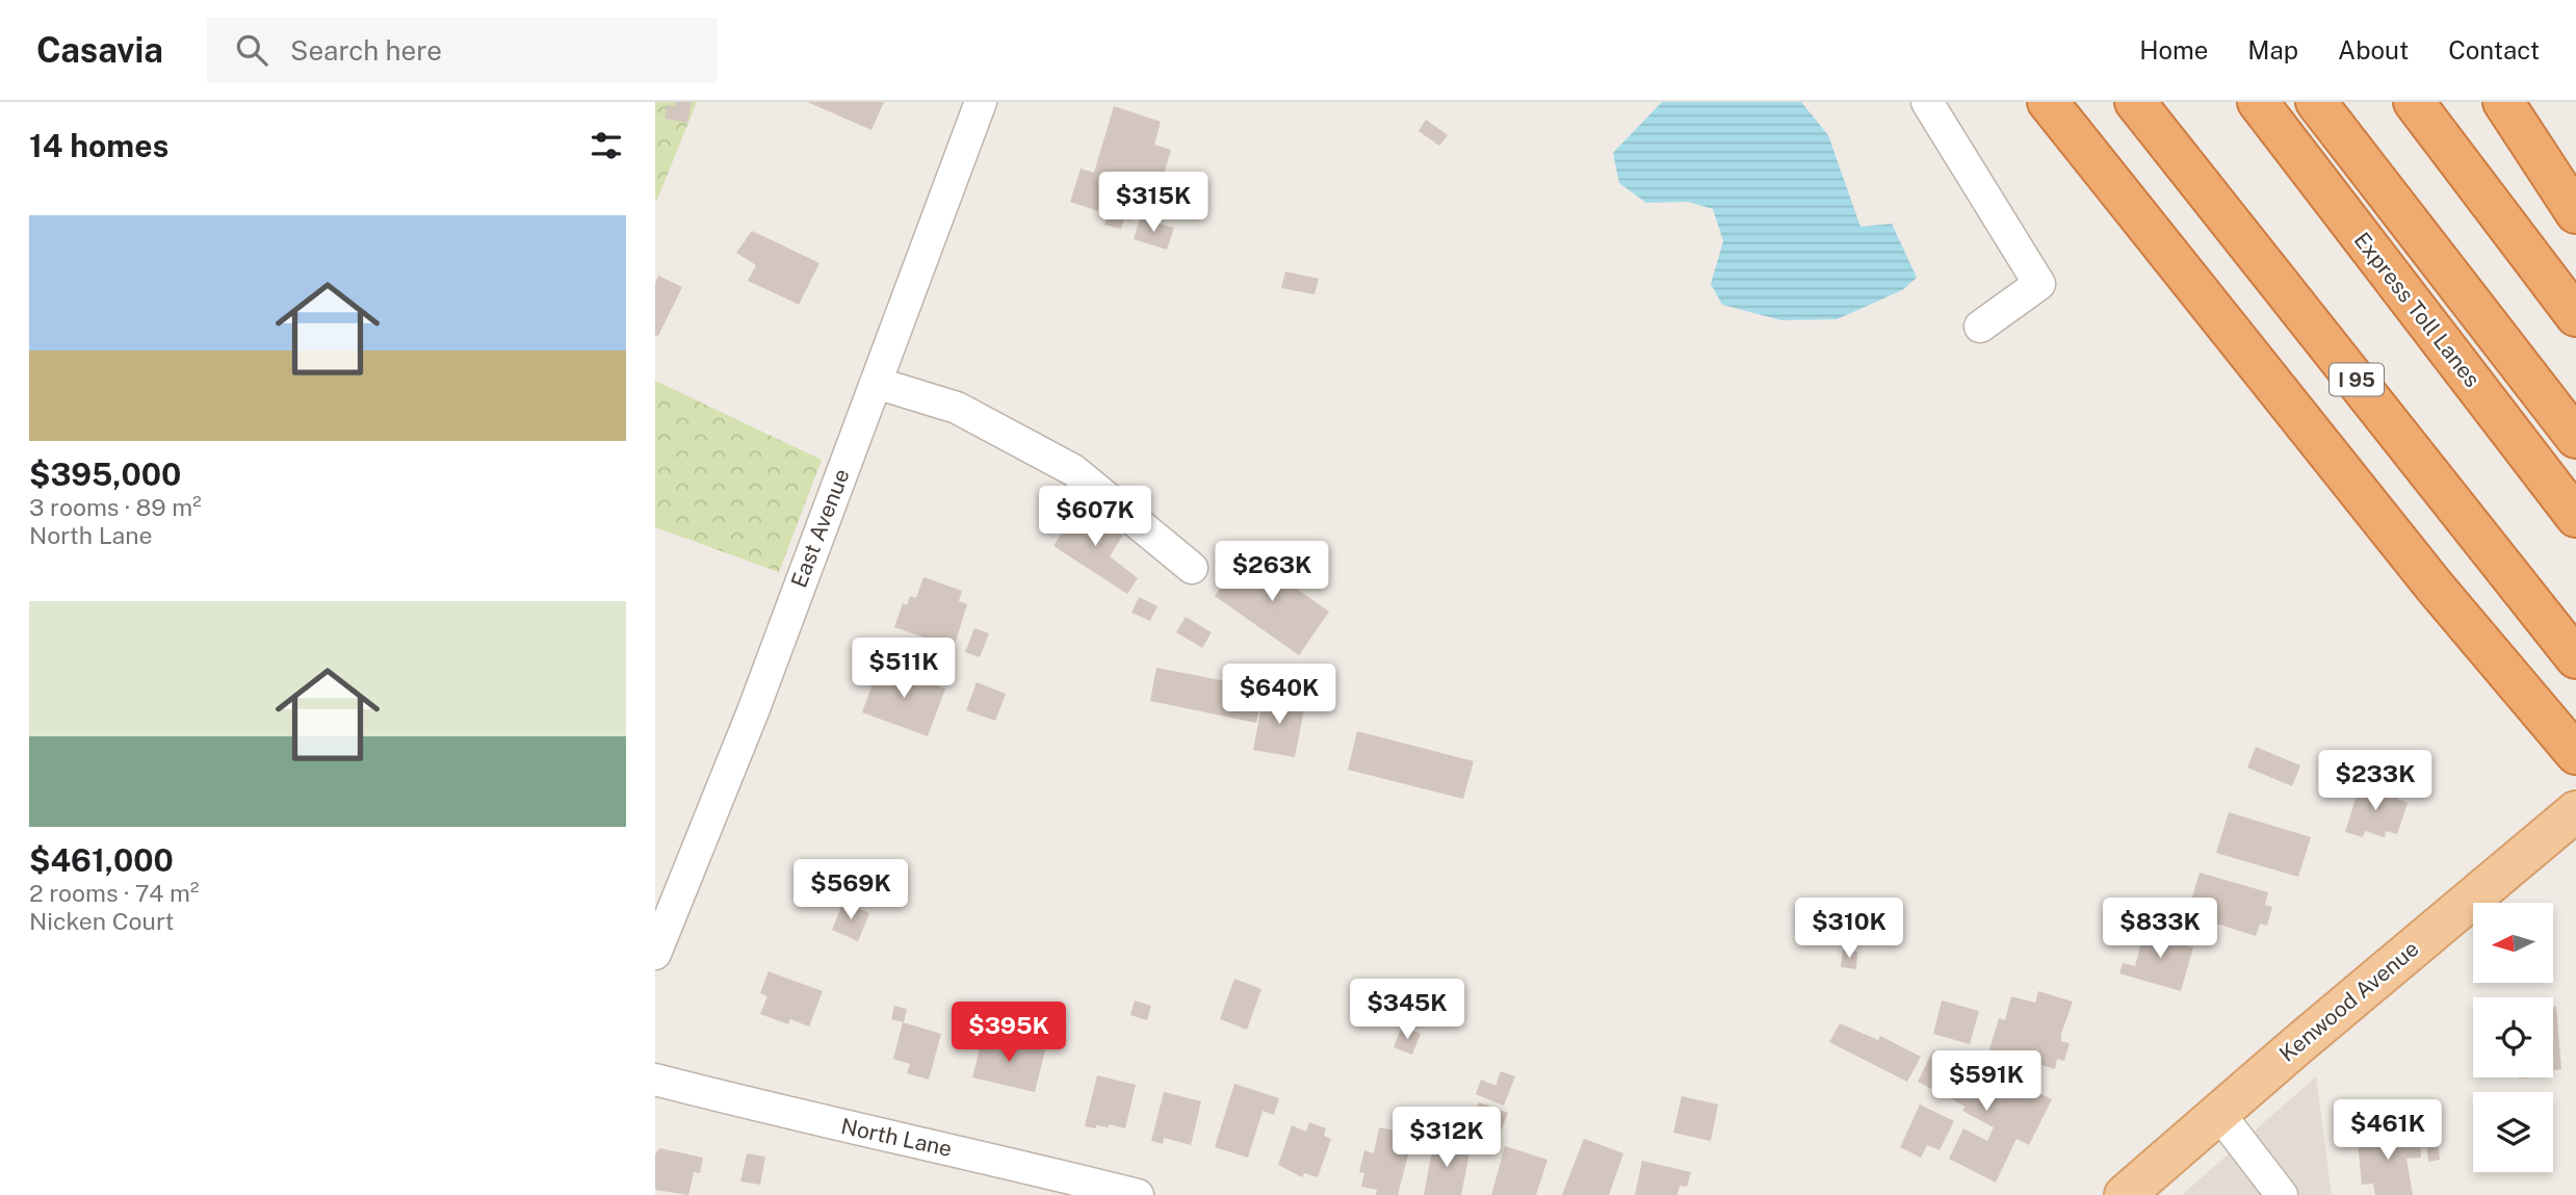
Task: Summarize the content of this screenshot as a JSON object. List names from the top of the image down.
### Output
{
  "streets": {
    "highway": ["Express Toll Lanes", "I 95"],
    "main road": ["Kenwood Avenue"],
    "street": ["East Avenue", "North Lane"]
  },
  "north": "left",
  "page": {
    "header": "Casavia",
    "search": "Search here",
    "nav": [
      "Home",
      "Map",
      "About",
      "Contact"
    ],
    "heading": "14 homes",
    "price": [
      "$315K",
      "$607K",
      "$263K",
      "$511K",
      "$640K",
      "$233K",
      "$569K",
      "$310K",
      "$833K",
      "$345K",
      "$395K",
      "$591K",
      "$461K",
      "$312K"
    ],
    "list": [
      {
        "name": "$395,000",
        "note": "3 rooms · 89 m² · North Lane"
      },
      {
        "name": "$461,000",
        "note": "2 rooms · 74 m² · Nicken Court"
      }
    ]
  }
}
